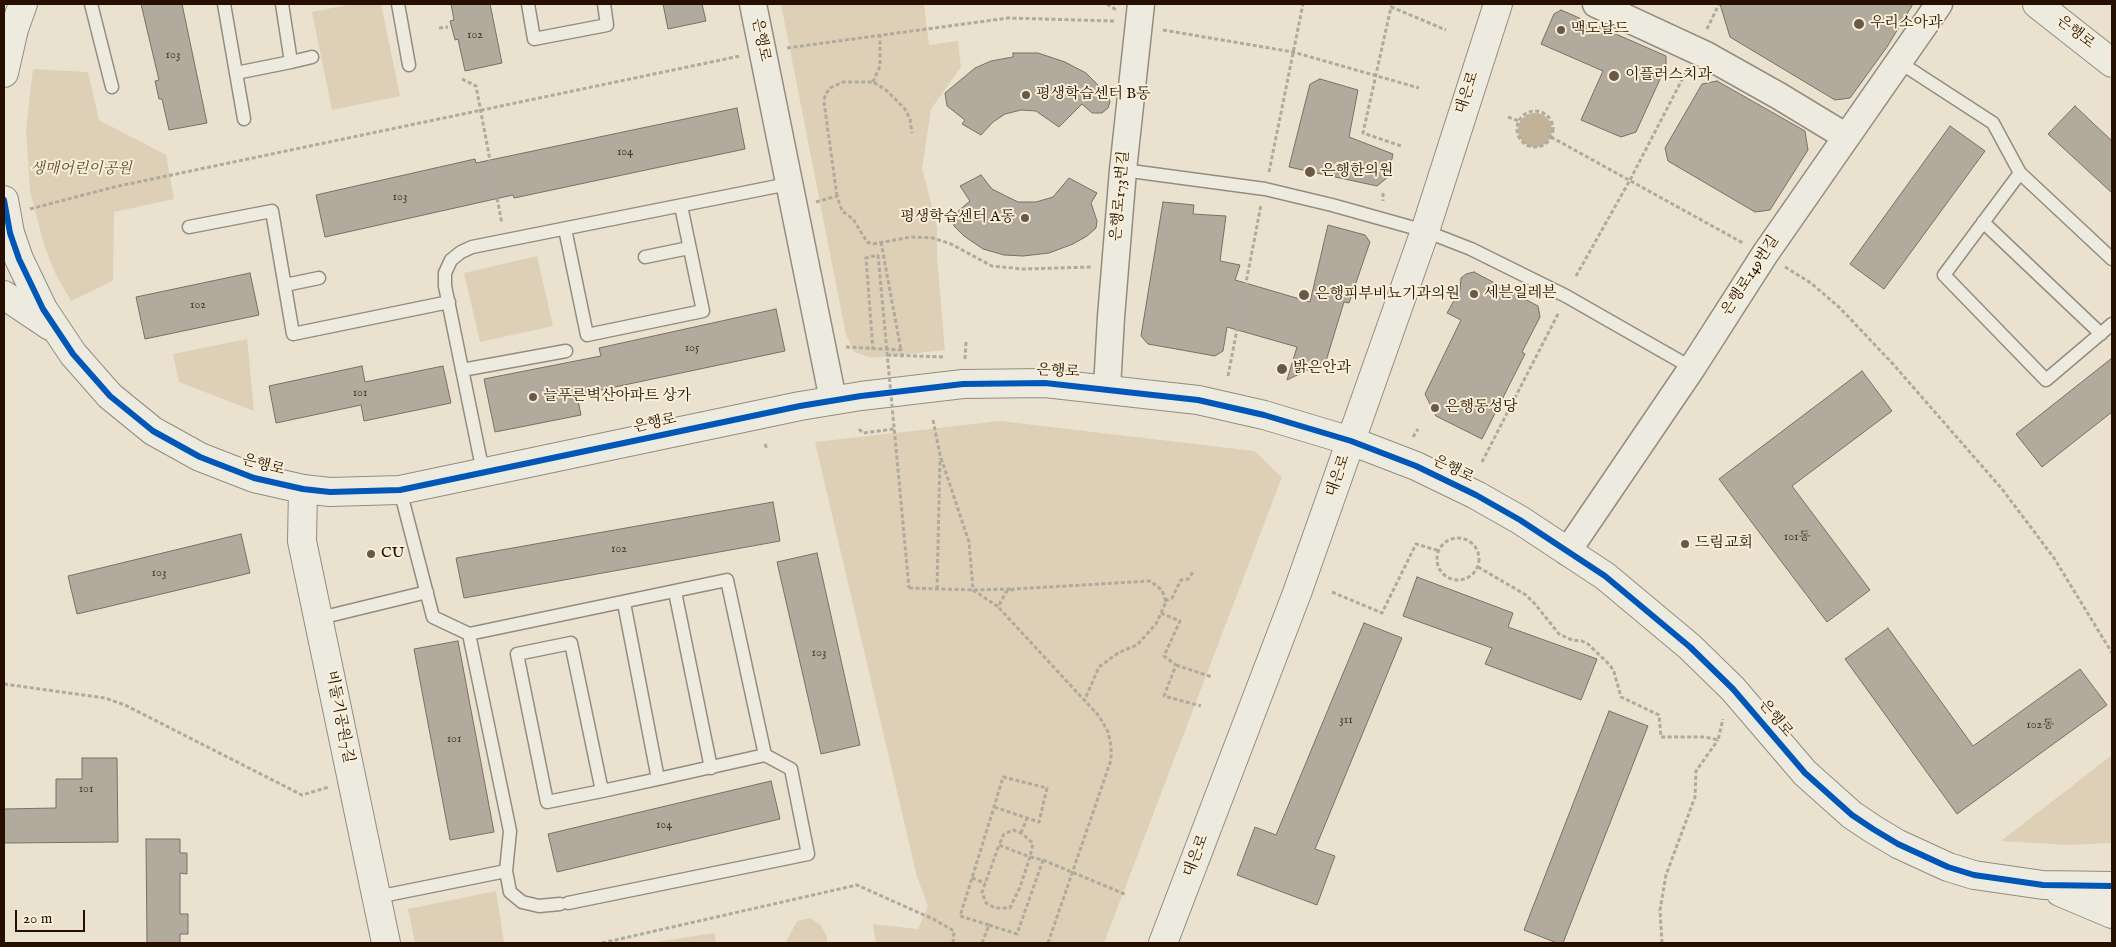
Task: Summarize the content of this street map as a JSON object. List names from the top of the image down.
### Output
{
  "streets": {
    "street": [
      "은행로",
      "대은로",
      "은행로173번길",
      "은행로149번길",
      "비둘기공원7길"
    ]
  },
  "crossings": [
    ["은행로", "대은로"],
    ["은행로", "은행로173번길"],
    ["은행로", "은행로149번길"],
    ["은행로", "비둘기공원7길"]
  ],
  "parks": ["생매어린이공원"],
  "places": [
    "우리소아과",
    "맥도날드",
    "이플러스치과",
    "평생학습센터 B동",
    "은행한의원",
    "평생학습센터 A동",
    "세븐일레븐",
    "은행피부비뇨기과의원",
    "밝은안과",
    "늘푸른벽산아파트 상가",
    "은행동성당",
    "드림교회",
    "CU"
  ],
  "house_numbers": [
    "102",
    "103",
    "104",
    "103",
    "102",
    "105",
    "101",
    "101동",
    "102",
    "103",
    "103",
    "311",
    "102동",
    "101",
    "101",
    "104"
  ],
  "scale_bar": "20 m"
}
